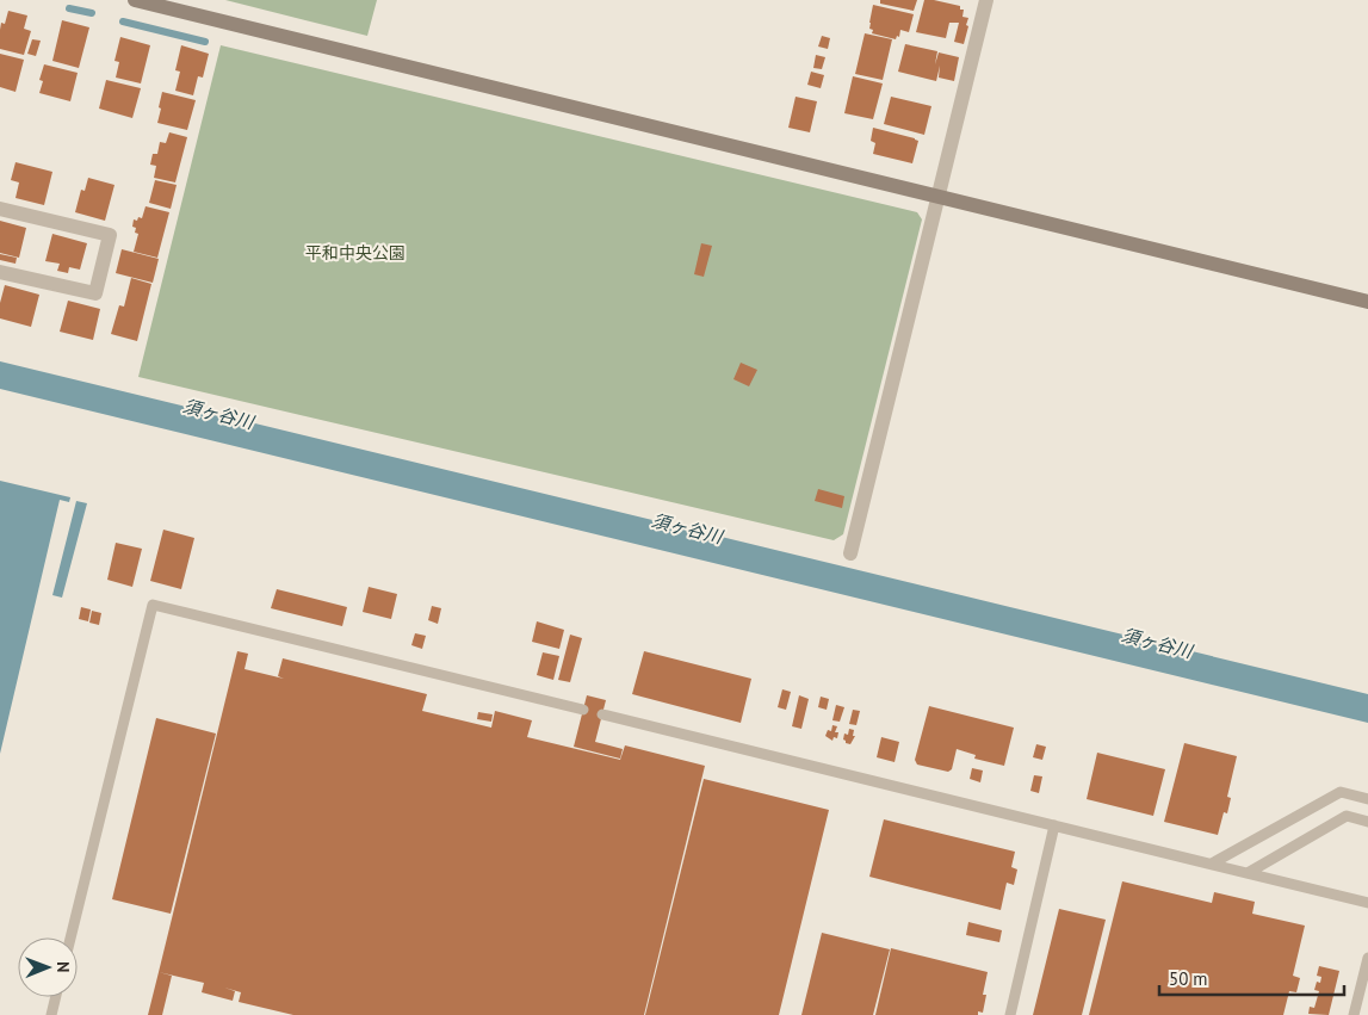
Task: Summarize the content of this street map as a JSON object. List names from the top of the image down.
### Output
{
  "water": ["須ヶ谷川"],
  "parks": ["平和中央公園"],
  "scale_bar": "50 m",
  "north": "right"
}
